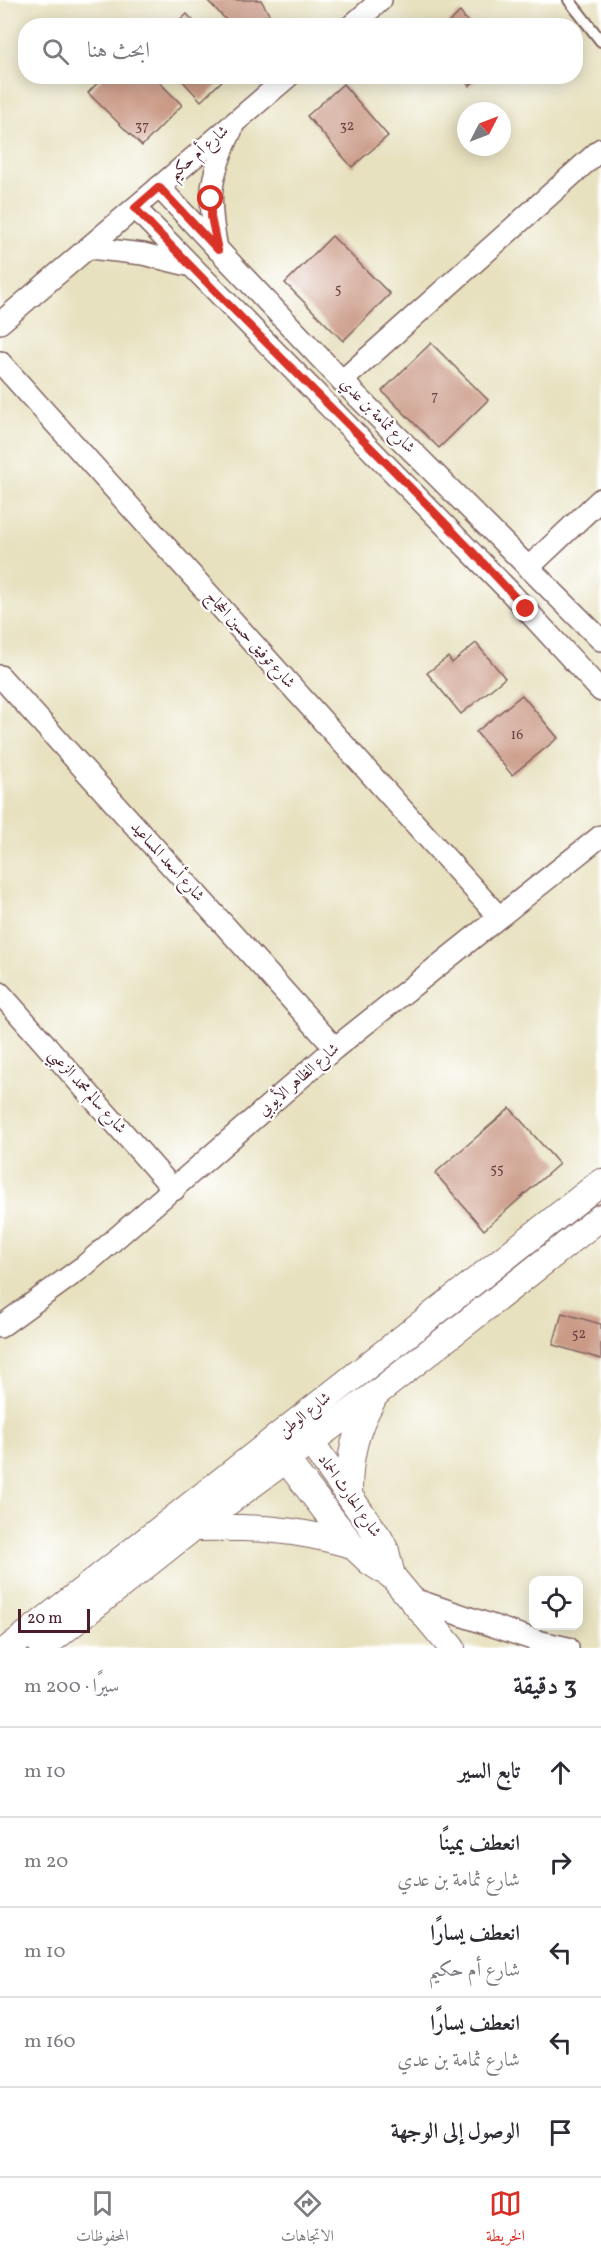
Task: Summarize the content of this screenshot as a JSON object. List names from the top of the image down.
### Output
{
  "streets": {
    "street": [
      "شارع أم حكيم",
      "شارع ثمامة بن عدي",
      "شارع توفيق حسين الحجاج",
      "شارع أسعد المساعيد",
      "شارع الظاهر الأيوبي",
      "شارع سالم محمد الزعبي",
      "شارع الوطن",
      "شارع الحارث الحماد"
    ]
  },
  "crossings": [
    ["شارع أم حكيم", "شارع ثمامة بن عدي"],
    ["شارع توفيق حسين الحجاج", "شارع الظاهر الأيوبي"],
    ["شارع أسعد المساعيد", "شارع الظاهر الأيوبي"],
    ["شارع الظاهر الأيوبي", "شارع سالم محمد الزعبي"],
    ["شارع الوطن", "شارع الحارث الحماد"]
  ],
  "house_numbers": [
    "37",
    "32",
    "5",
    "7",
    "16",
    "55",
    "52"
  ],
  "scale_bar": "20 m",
  "north": "top right",
  "page": {
    "search": "ابحث هنا",
    "scale": "20 m",
    "heading": ["3 دقيقة", "سيرًا · 200 m"],
    "list": [
      ["تابع السير", "10 m"],
      ["انعطف يمينًا", "شارع ثمامة بن عدي", "20 m"],
      ["انعطف يسارًا", "شارع أم حكيم", "10 m"],
      ["انعطف يسارًا", "شارع ثمامة بن عدي", "160 m"],
      "الوصول إلى الوجهة"
    ],
    "nav": ["الخريطة", "الاتجاهات", "المحفوظات"]
  }
}
